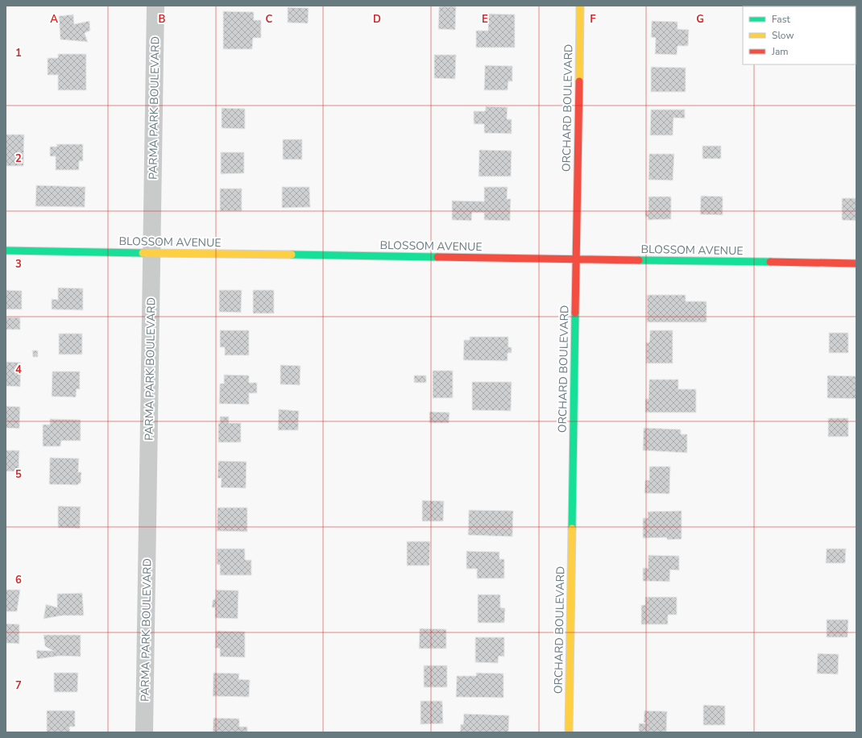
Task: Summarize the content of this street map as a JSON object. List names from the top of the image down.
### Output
{
  "streets": {
    "street": ["PARMA PARK BOULEVARD", "ORCHARD BOULEVARD", "BLOSSOM AVENUE"]
  },
  "crossings": [
    ["PARMA PARK BOULEVARD", "BLOSSOM AVENUE"],
    ["ORCHARD BOULEVARD", "BLOSSOM AVENUE"]
  ],
  "legend": ["Fast", "Slow", "Jam"],
  "grid": {
    "columns": [
      "A",
      "B",
      "C",
      "D",
      "E",
      "F",
      "G"
    ],
    "rows": [
      "1",
      "2",
      "3",
      "4",
      "5",
      "6",
      "7"
    ]
  }
}
